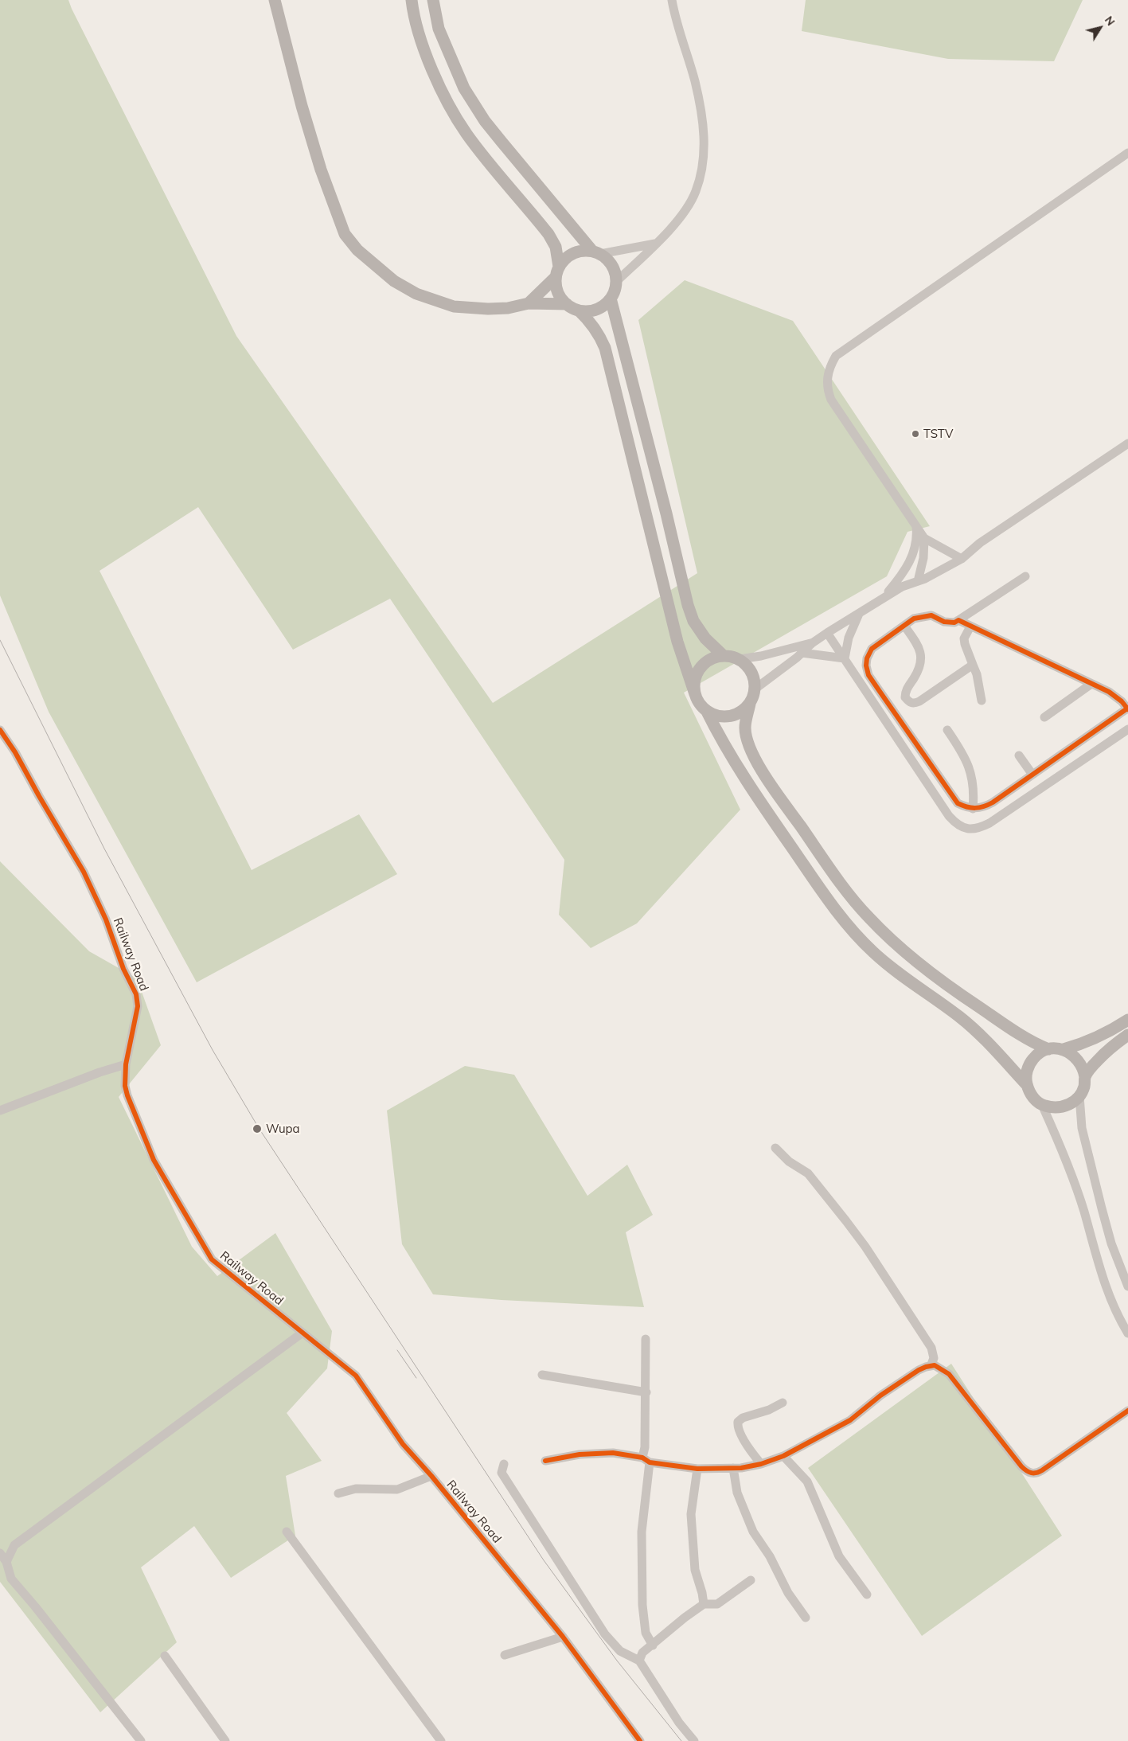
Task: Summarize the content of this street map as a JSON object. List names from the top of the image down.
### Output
{
  "streets": {
    "street": ["Railway Road"]
  },
  "places": ["TSTV", "Wupa"],
  "north": "top right"
}
